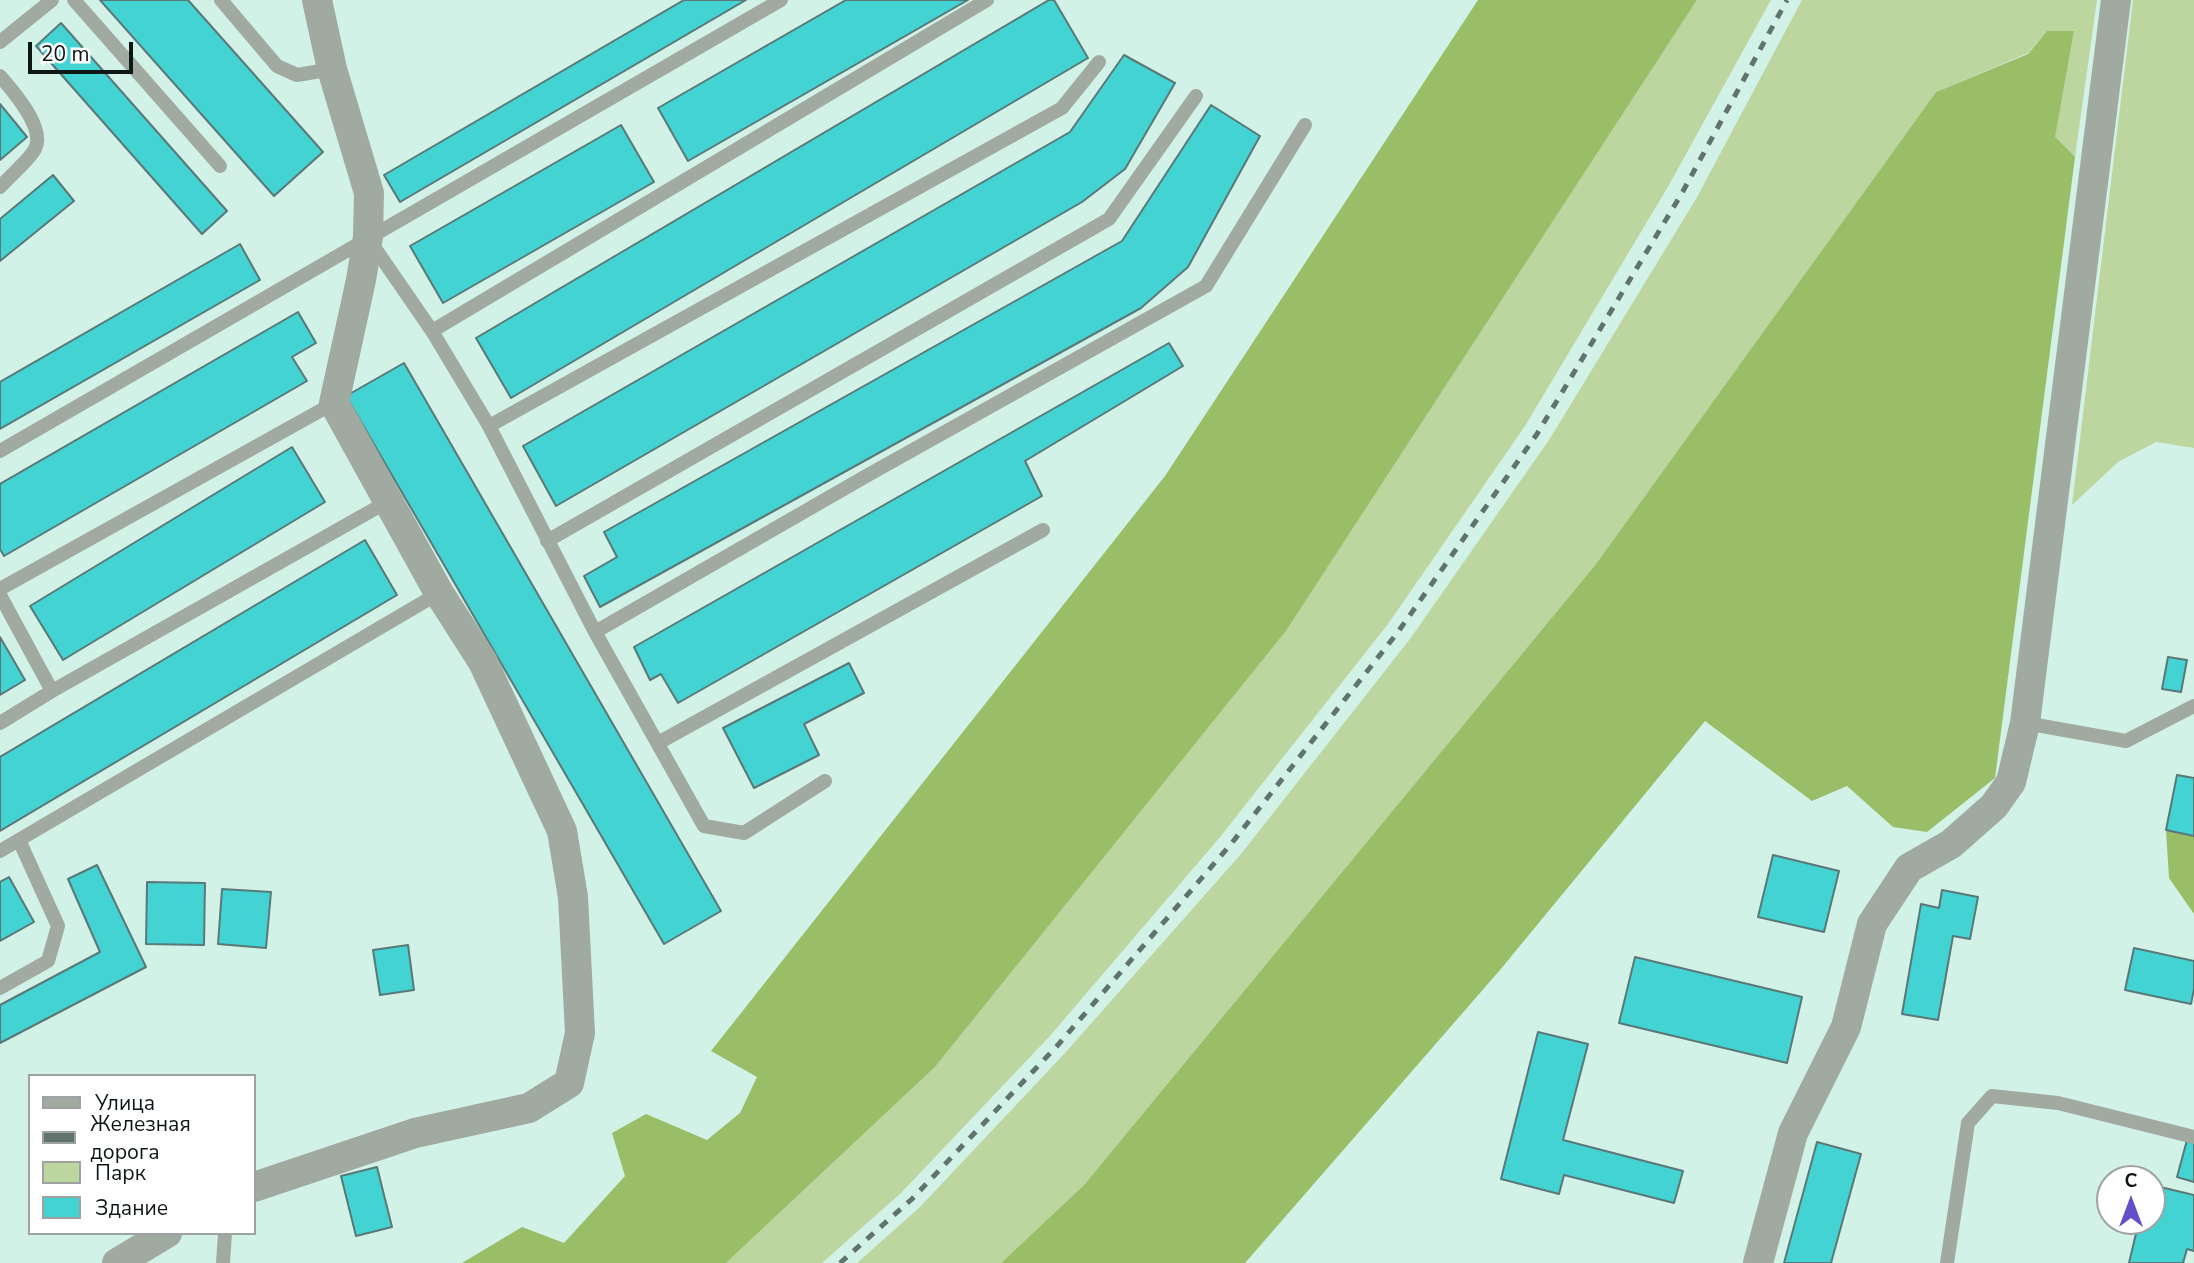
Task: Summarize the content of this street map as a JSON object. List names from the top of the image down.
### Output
{
  "legend": [
    "Улица",
    "Железная дорога",
    "Парк",
    "Здание"
  ],
  "scale_bar": "20 m",
  "north": "top"
}
